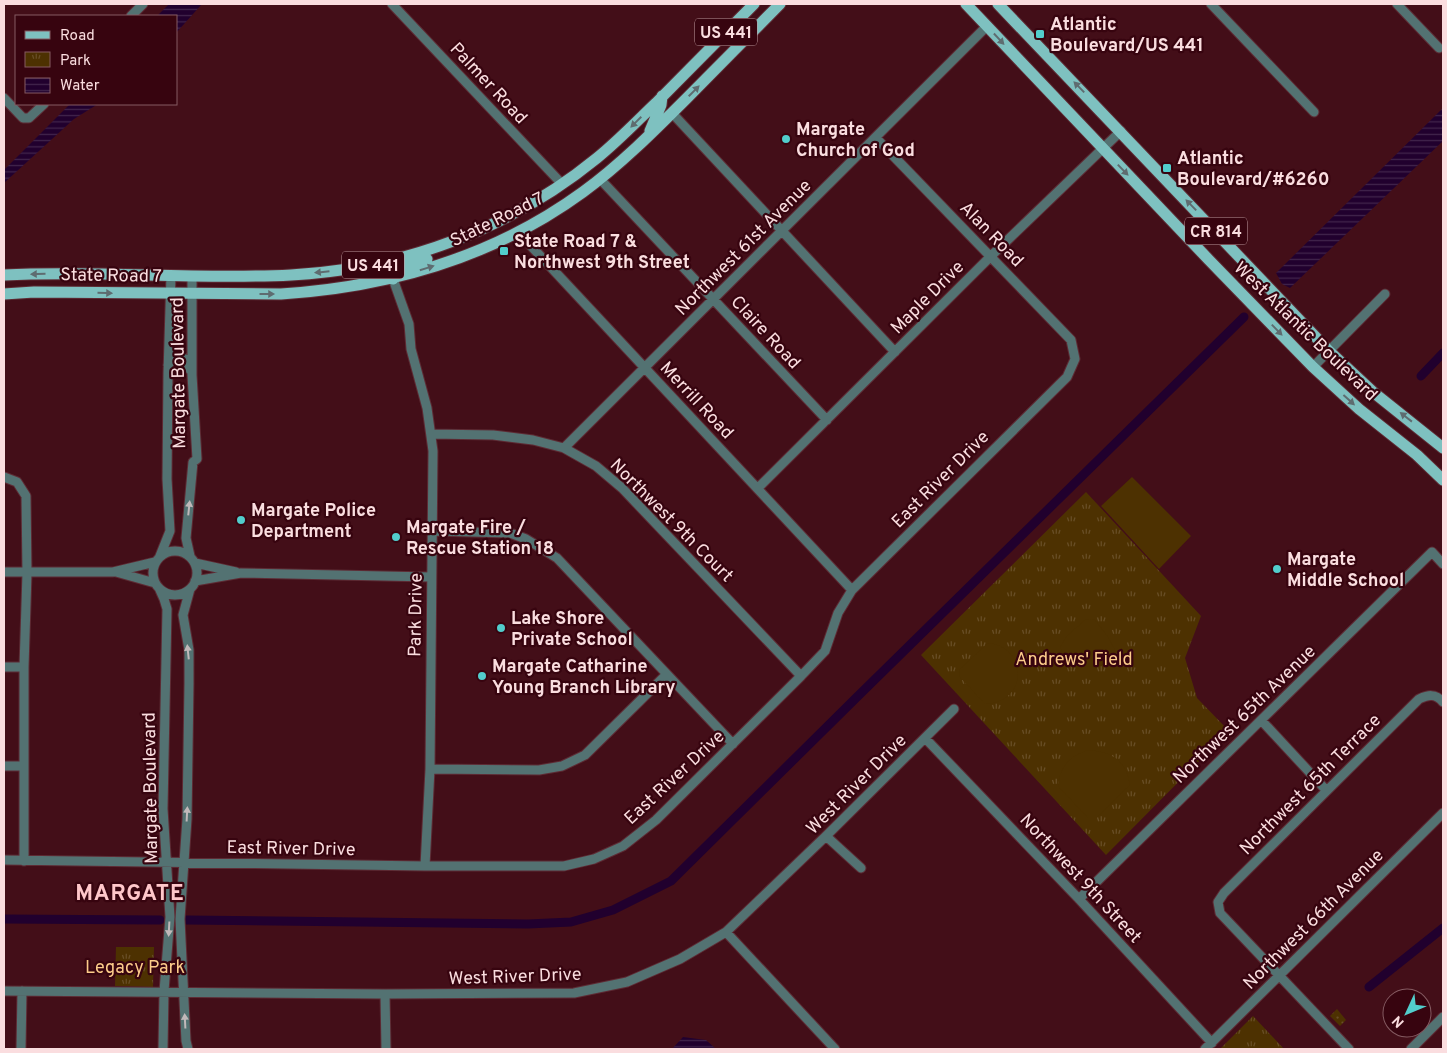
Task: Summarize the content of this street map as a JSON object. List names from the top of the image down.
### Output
{
  "streets": {
    "main road": [
      "US 441",
      "State Road 7",
      "CR 814",
      "West Atlantic Boulevard"
    ],
    "street": [
      "Palmer Road",
      "Alan Road",
      "Northwest 61st Avenue",
      "Maple Drive",
      "Claire Road",
      "Margate Boulevard",
      "Merrill Road",
      "East River Drive",
      "Northwest 9th Court",
      "Park Drive",
      "Northwest 65th Avenue",
      "West River Drive",
      "Northwest 65th Terrace",
      "Northwest 9th Street",
      "Northwest 66th Avenue"
    ]
  },
  "crossings": [
    ["Palmer Road", "State Road 7"],
    ["State Road 7", "Claire Road"],
    ["State Road 7", "Margate Boulevard"],
    ["State Road 7", "Merrill Road"],
    ["State Road 7", "Park Drive"],
    ["Alan Road", "Northwest 61st Avenue"],
    ["Alan Road", "Maple Drive"],
    ["Alan Road", "East River Drive"],
    ["Northwest 61st Avenue", "West Atlantic Boulevard"],
    ["Northwest 61st Avenue", "Claire Road"],
    ["Northwest 61st Avenue", "Merrill Road"],
    ["Northwest 61st Avenue", "Northwest 9th Court"],
    ["Maple Drive", "West Atlantic Boulevard"],
    ["Maple Drive", "Claire Road"],
    ["Maple Drive", "Merrill Road"],
    ["Margate Boulevard", "East River Drive"],
    ["Margate Boulevard", "West River Drive"],
    ["Merrill Road", "East River Drive"],
    ["East River Drive", "Northwest 9th Court"],
    ["East River Drive", "Park Drive"],
    ["Northwest 9th Court", "Park Drive"],
    ["Northwest 65th Avenue", "Northwest 9th Street"],
    ["West River Drive", "Northwest 9th Street"],
    ["Northwest 65th Terrace", "Northwest 66th Avenue"],
    ["Northwest 9th Street", "Northwest 66th Avenue"]
  ],
  "districts": ["MARGATE"],
  "parks": ["Andrews' Field", "Legacy Park"],
  "places": {
    "transit": ["Atlantic Boulevard/US 441", "Atlantic Boulevard/#6260", "State Road 7 & Northwest 9th Street"],
    "other": [
      "Margate Church of God",
      "Margate Police Department",
      "Margate Fire / Rescue Station 18",
      "Margate Middle School",
      "Lake Shore Private School",
      "Margate Catharine Young Branch Library"
    ]
  },
  "legend": ["Road", "Park", "Water"],
  "north": "bottom left"
}
